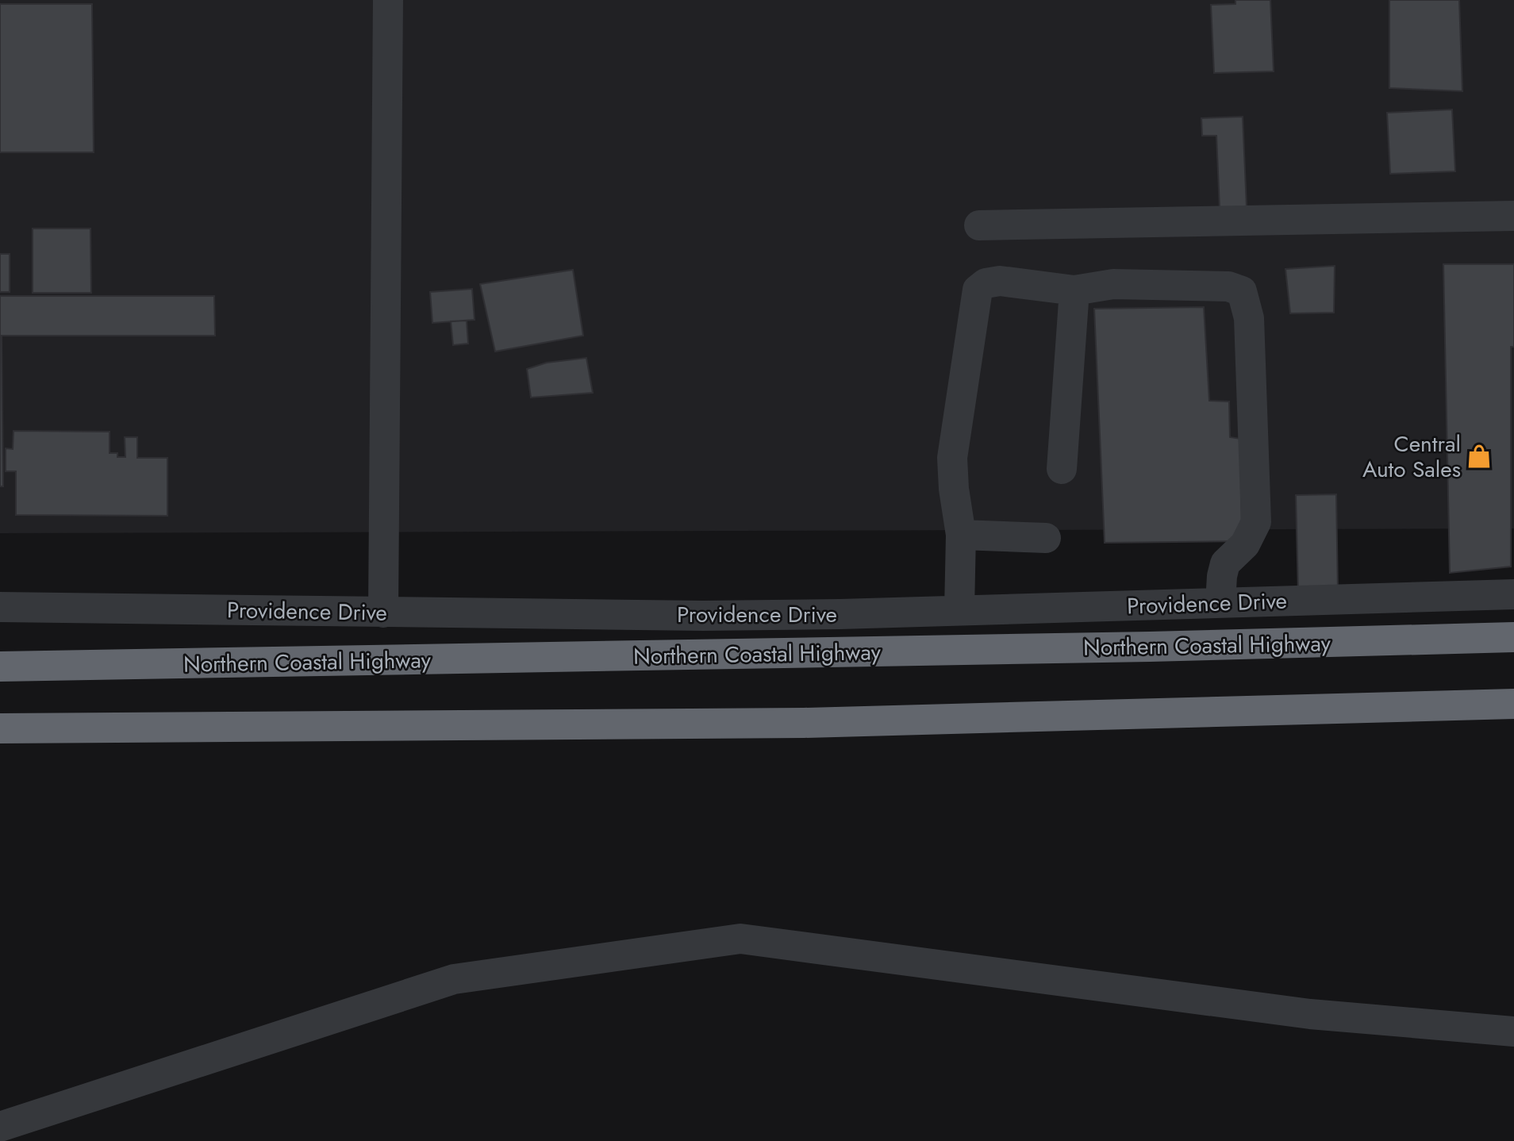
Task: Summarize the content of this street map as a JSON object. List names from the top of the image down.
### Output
{
  "streets": {
    "highway": ["Northern Coastal Highway"],
    "street": ["Providence Drive"]
  },
  "places": {
    "shop": ["Central Auto Sales"]
  }
}
